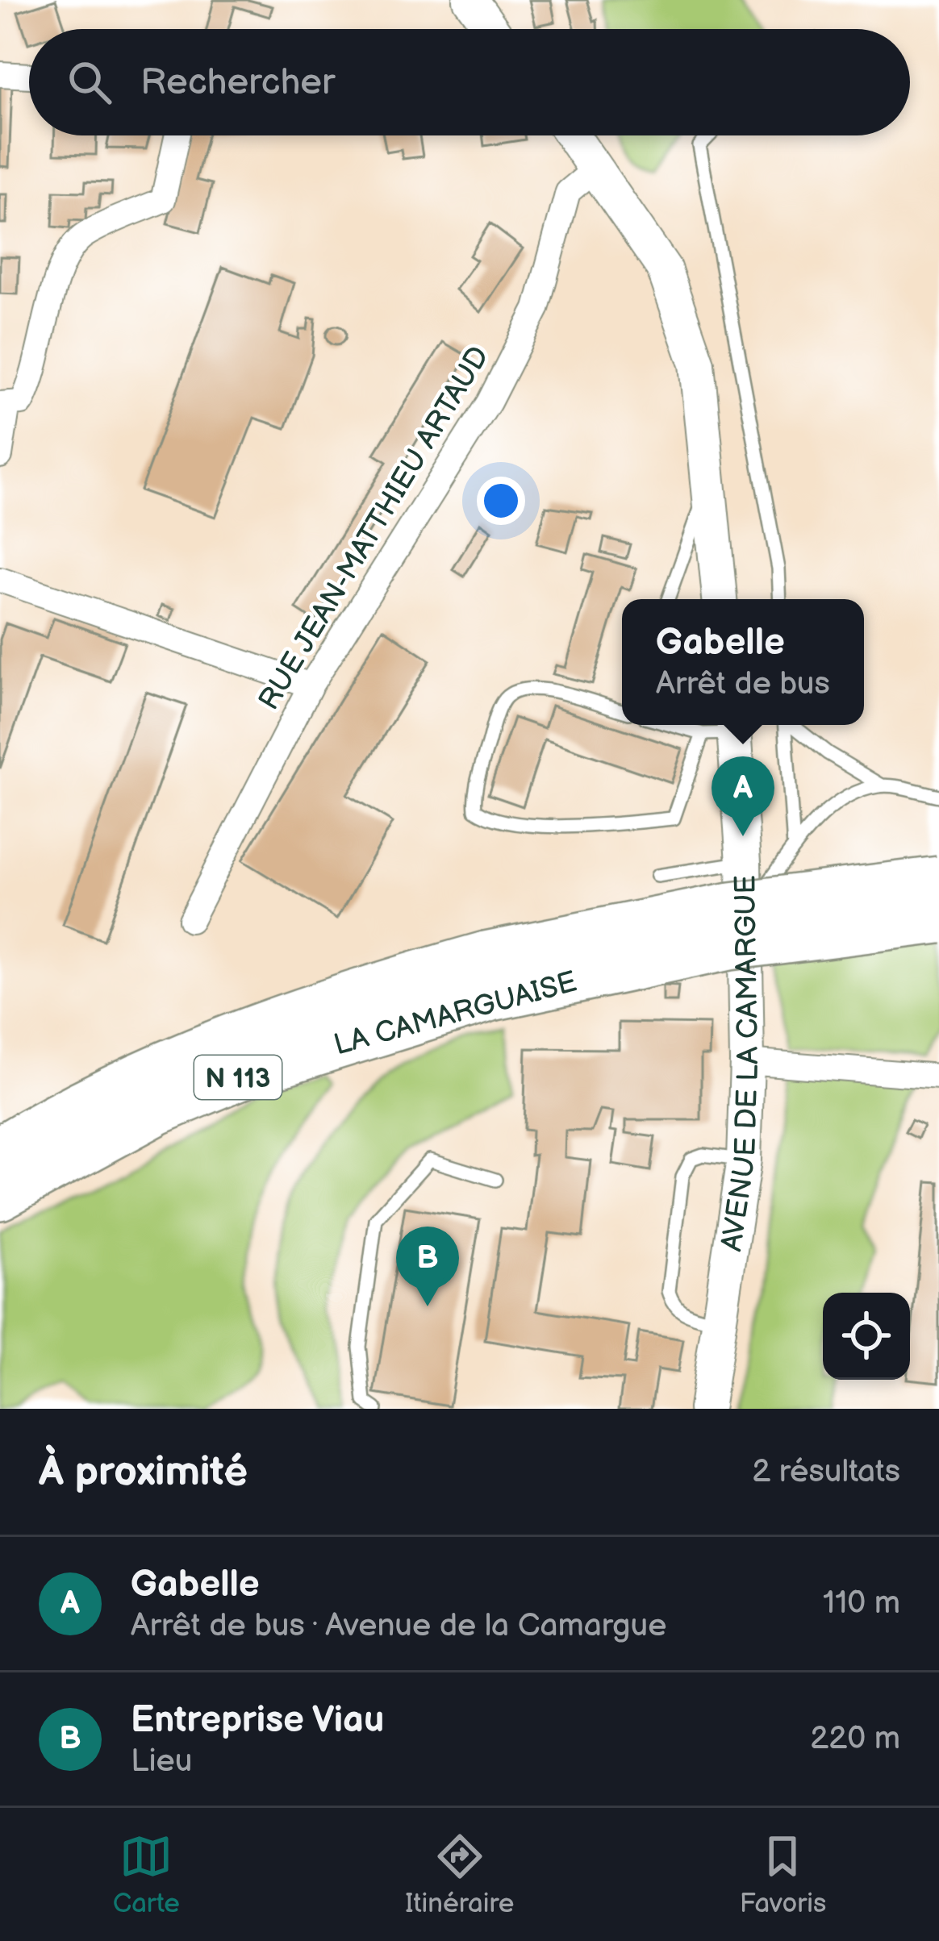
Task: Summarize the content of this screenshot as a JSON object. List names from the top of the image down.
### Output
{
  "streets": {
    "highway": ["LA CAMARGUAISE", "N 113"],
    "main road": ["AVENUE DE LA CAMARGUE"],
    "street": ["RUE JEAN-MATTHIEU ARTAUD"]
  },
  "page": {
    "search": "Rechercher",
    "popup": ["Gabelle", "Arrêt de bus"],
    "pins": ["A", "B"],
    "heading": ["À proximité", "2 résultats"],
    "list": [
      {
        "mark": "A",
        "name": "Gabelle",
        "note": "Arrêt de bus · Avenue de la Camargue",
        "value": "110 m"
      },
      {
        "mark": "B",
        "name": "Entreprise Viau",
        "note": "Lieu",
        "value": "220 m"
      }
    ],
    "nav": ["Carte", "Itinéraire", "Favoris"]
  }
}
